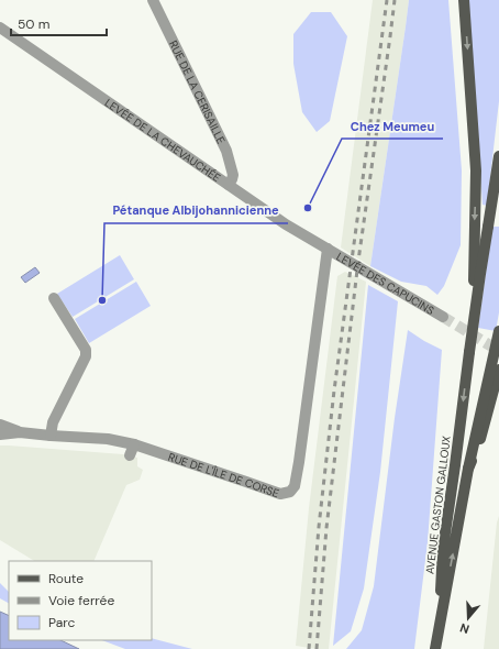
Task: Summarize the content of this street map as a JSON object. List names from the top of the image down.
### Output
{
  "streets": {
    "main road": ["AVENUE GASTON GALLOUX"],
    "street": [
      "RUE DE LA CERISAILLE",
      "LEVÉE DE LA CHEVAUCHÉE",
      "LEVÉE DES CAPUCINS",
      "RUE DE L'ÎLE DE CORSE"
    ]
  },
  "crossings": [
    ["RUE DE LA CERISAILLE", "LEVÉE DE LA CHEVAUCHÉE"],
    ["LEVÉE DE LA CHEVAUCHÉE", "LEVÉE DES CAPUCINS"],
    ["LEVÉE DE LA CHEVAUCHÉE", "RUE DE L'ÎLE DE CORSE"],
    ["LEVÉE DES CAPUCINS", "RUE DE L'ÎLE DE CORSE"]
  ],
  "places": ["Chez Meumeu", "Pétanque Albijohannicienne"],
  "legend": ["Route", "Voie ferrée", "Parc"],
  "scale_bar": "50 m",
  "north": "bottom"
}
